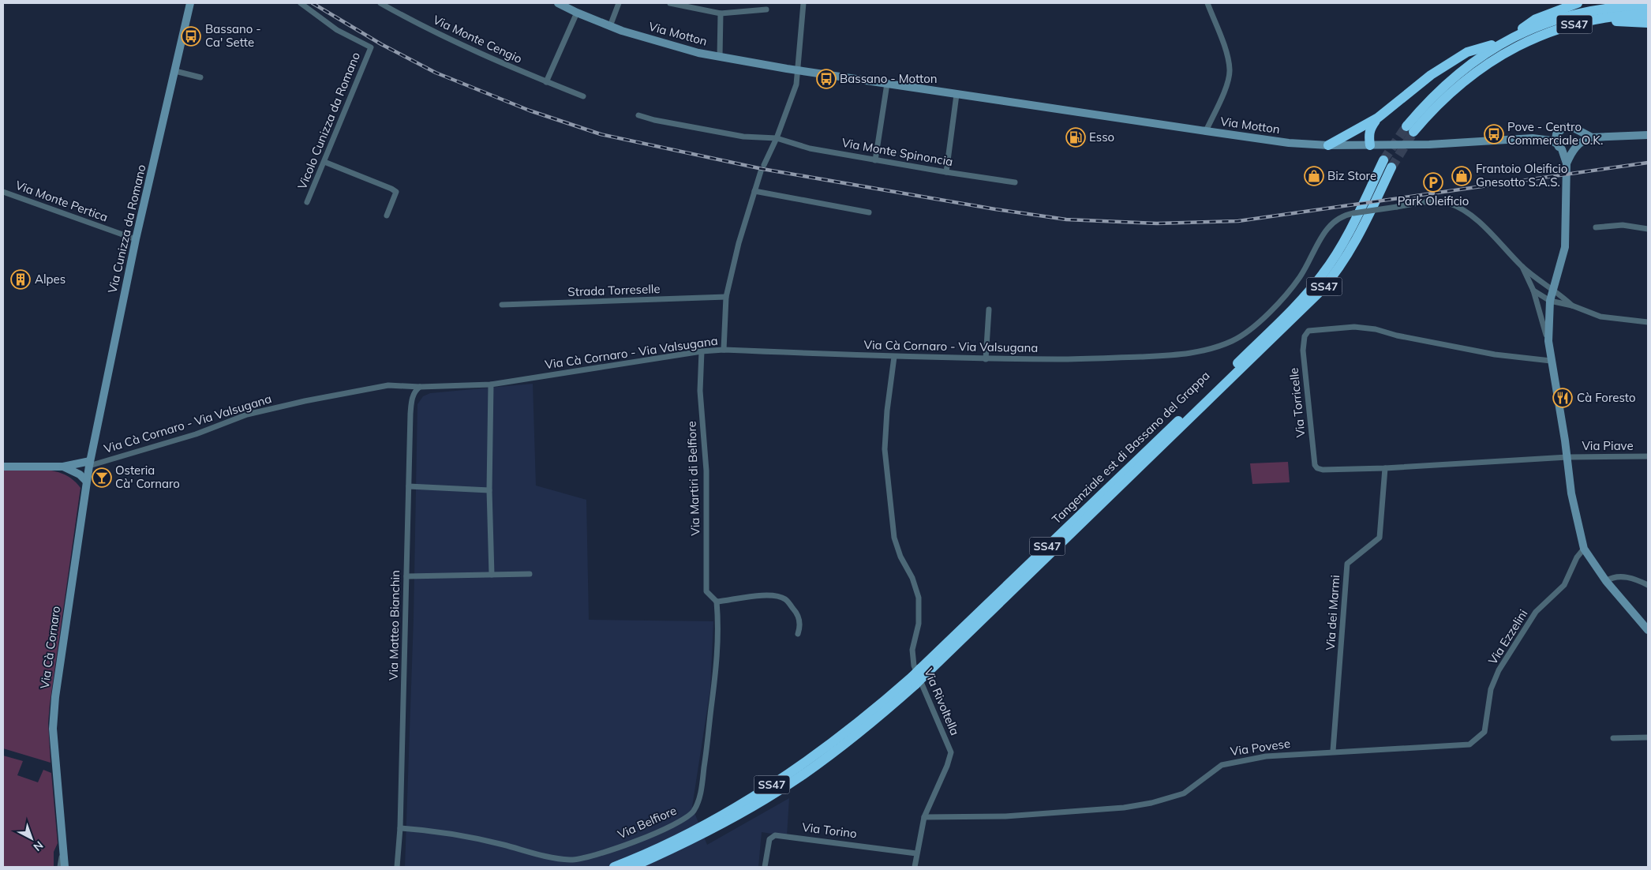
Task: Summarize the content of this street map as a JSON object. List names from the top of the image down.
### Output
{
  "streets": {
    "highway": ["SS47", "Tangenziale est di Bassano del Grappa"],
    "main road": ["Via Motton", "Via Cunizza da Romano", "Via Cà Cornaro"],
    "street": [
      "Via Monte Cengio",
      "Vicolo Cunizza da Romano",
      "Via Monte Spinoncia",
      "Via Monte Pertica",
      "Strada Torreselle",
      "Via Cà Cornaro - Via Valsugana",
      "Via Torricelle",
      "Via Piave",
      "Via Martiri di Belfiore",
      "Via dei Marmi",
      "Via Matteo Bianchin",
      "Via Ezzelini",
      "Via Rivoltella",
      "Via Povese",
      "Via Belfiore",
      "Via Torino"
    ]
  },
  "crossings": [
    ["Via Monte Pertica", "Via Cunizza da Romano"],
    ["Via Cunizza da Romano", "Via Cà Cornaro - Via Valsugana"],
    ["Via Cunizza da Romano", "Via Cà Cornaro"],
    ["Via Cà Cornaro - Via Valsugana", "Via Martiri di Belfiore"],
    ["Via Cà Cornaro - Via Valsugana", "Via Matteo Bianchin"],
    ["Via Cà Cornaro - Via Valsugana", "Via Cà Cornaro"],
    ["Via Cà Cornaro - Via Valsugana", "Via Rivoltella"],
    ["Via Torricelle", "Via Piave"],
    ["Via Torricelle", "Via dei Marmi"],
    ["Via Martiri di Belfiore", "Via Belfiore"],
    ["Via dei Marmi", "Via Povese"],
    ["Via Matteo Bianchin", "Via Belfiore"],
    ["Via Ezzelini", "Via Povese"],
    ["Via Rivoltella", "Via Povese"],
    ["Via Rivoltella", "Via Torino"]
  ],
  "places": {
    "bus stop": ["Bassano - Ca' Sette", "Bassano - Motton", "Pove - Centro Commerciale O.K."],
    "fuel station": ["Esso"],
    "shop": ["Biz Store", "Frantoio Oleificio Gnesotto S.A.S."],
    "parking": ["Park Oleificio"],
    "building": ["Alpes"],
    "restaurant": ["Cà Foresto"],
    "bar": ["Osteria Cà' Cornaro"]
  },
  "north": "bottom right"
}
